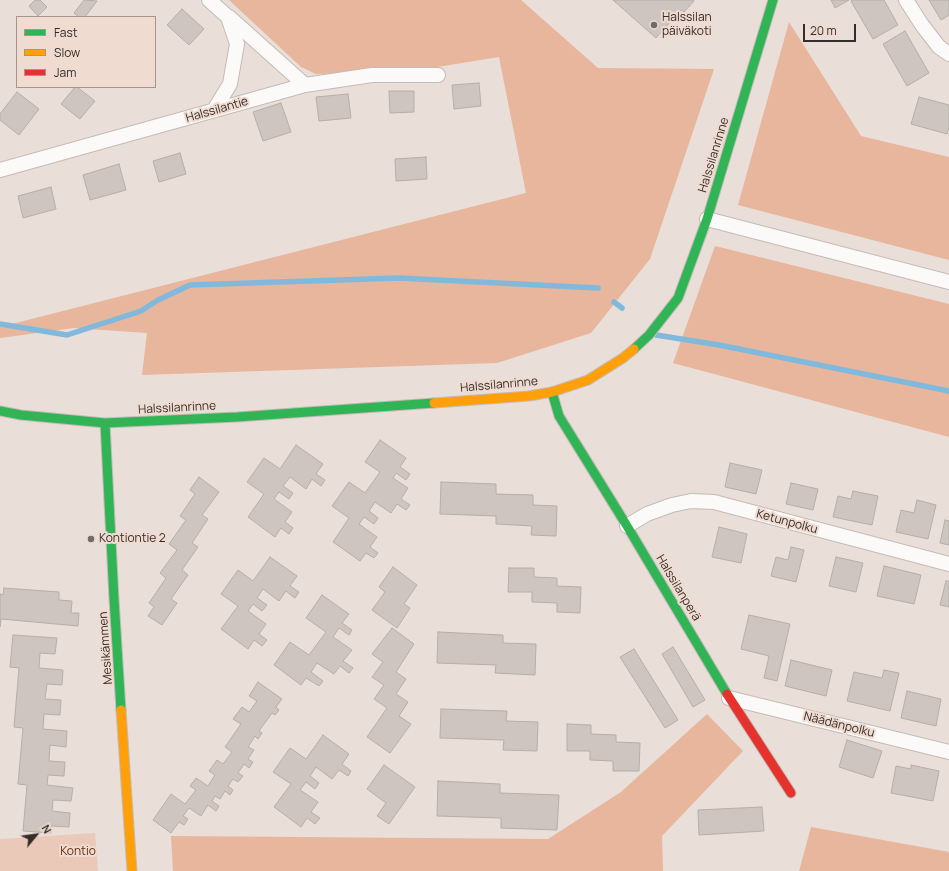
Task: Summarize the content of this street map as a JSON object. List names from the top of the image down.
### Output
{
  "streets": {
    "street": [
      "Halssilantie",
      "Halssilanrinne",
      "Ketunpolku",
      "Halssilanperä",
      "Mesikämmen",
      "Näädänpolku"
    ]
  },
  "crossings": [
    ["Halssilanrinne", "Halssilanperä"],
    ["Halssilanrinne", "Mesikämmen"],
    ["Ketunpolku", "Halssilanperä"],
    ["Halssilanperä", "Näädänpolku"]
  ],
  "parks": ["Kontio"],
  "places": ["Halssilan päiväkoti", "Kontiontie 2"],
  "legend": ["Fast", "Slow", "Jam"],
  "scale_bar": "20 m",
  "north": "top right"
}
